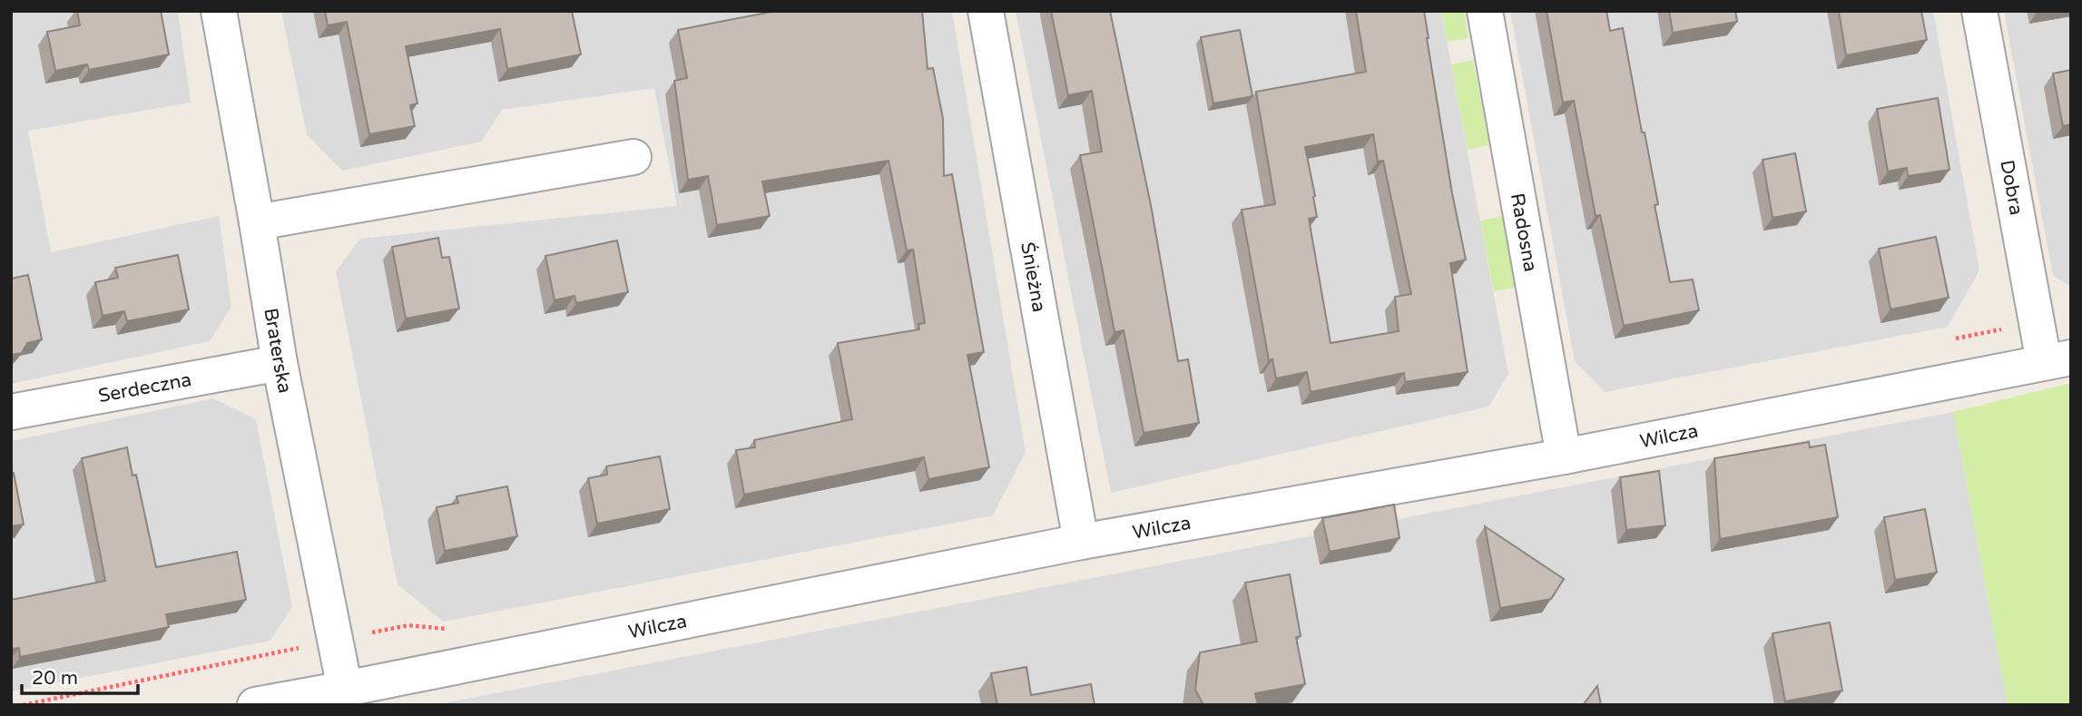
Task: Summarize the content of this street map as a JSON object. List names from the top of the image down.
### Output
{
  "streets": {
    "street": [
      "Dobra",
      "Radosna",
      "Śnieżna",
      "Braterska",
      "Serdeczna",
      "Wilcza"
    ]
  },
  "crossings": [
    ["Dobra", "Wilcza"],
    ["Radosna", "Wilcza"],
    ["Śnieżna", "Wilcza"],
    ["Braterska", "Serdeczna"],
    ["Braterska", "Wilcza"]
  ],
  "scale_bar": "20 m"
}
